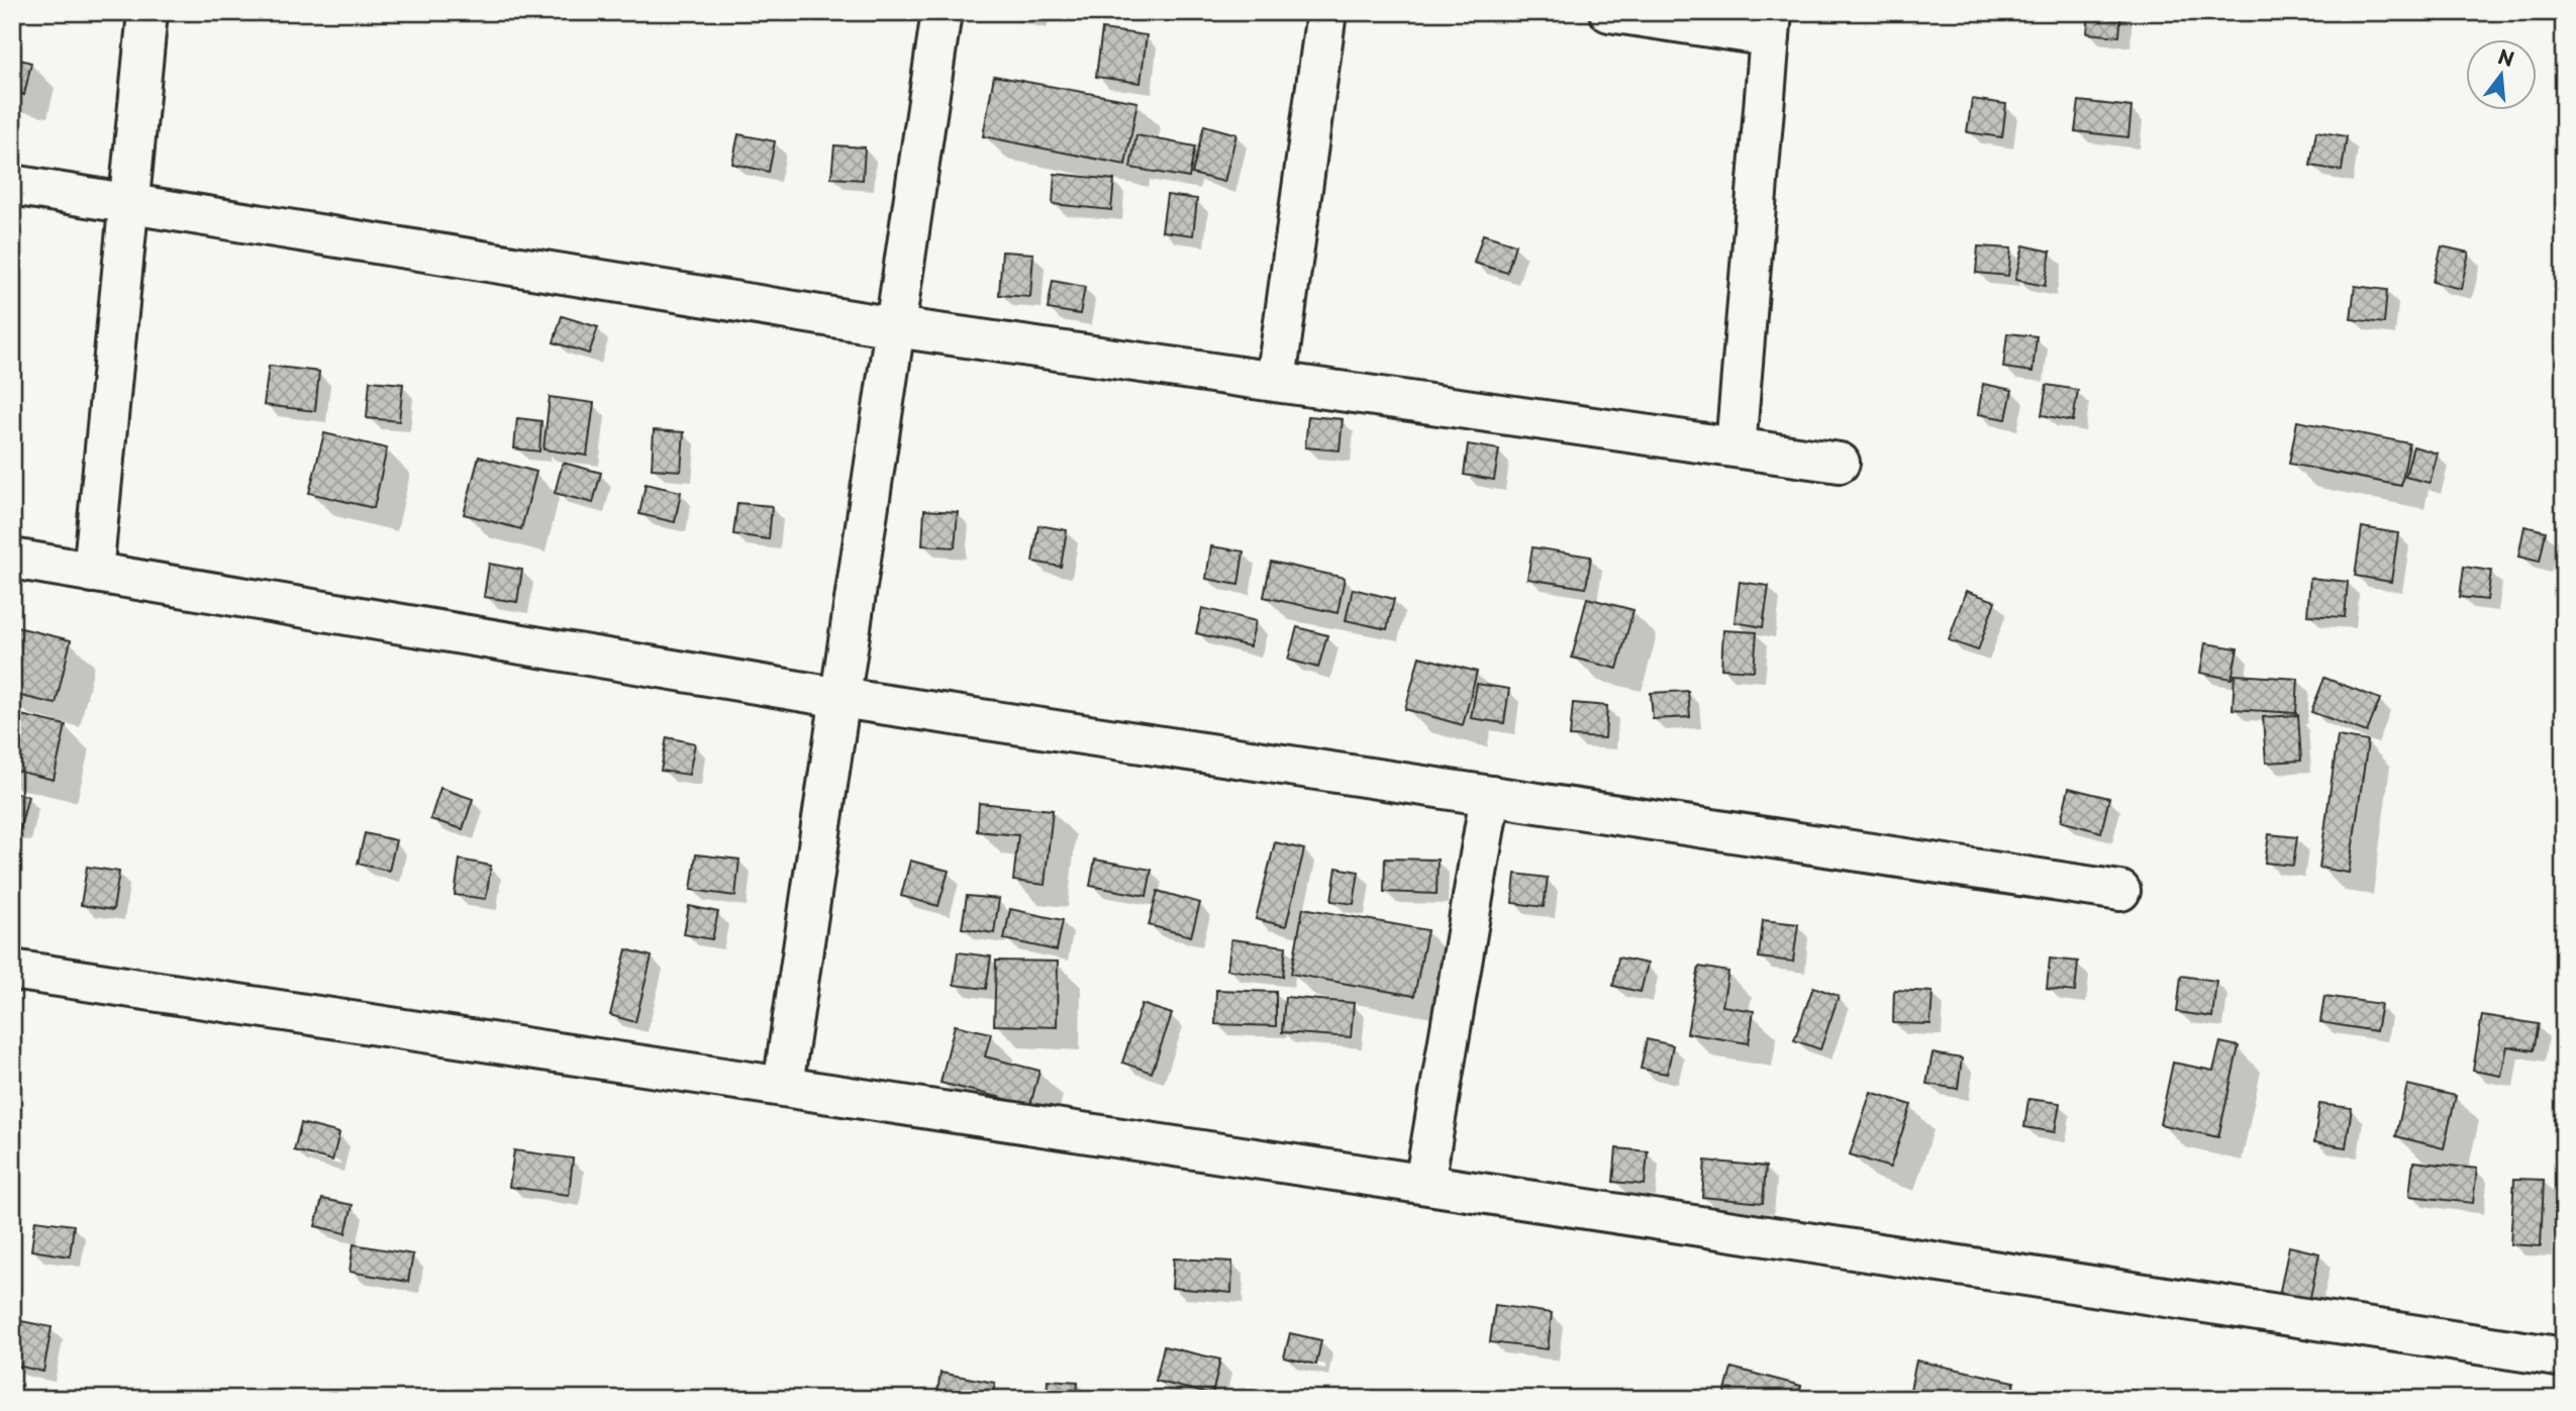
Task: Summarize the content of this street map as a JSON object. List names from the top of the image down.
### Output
{
  "north": "top"
}
